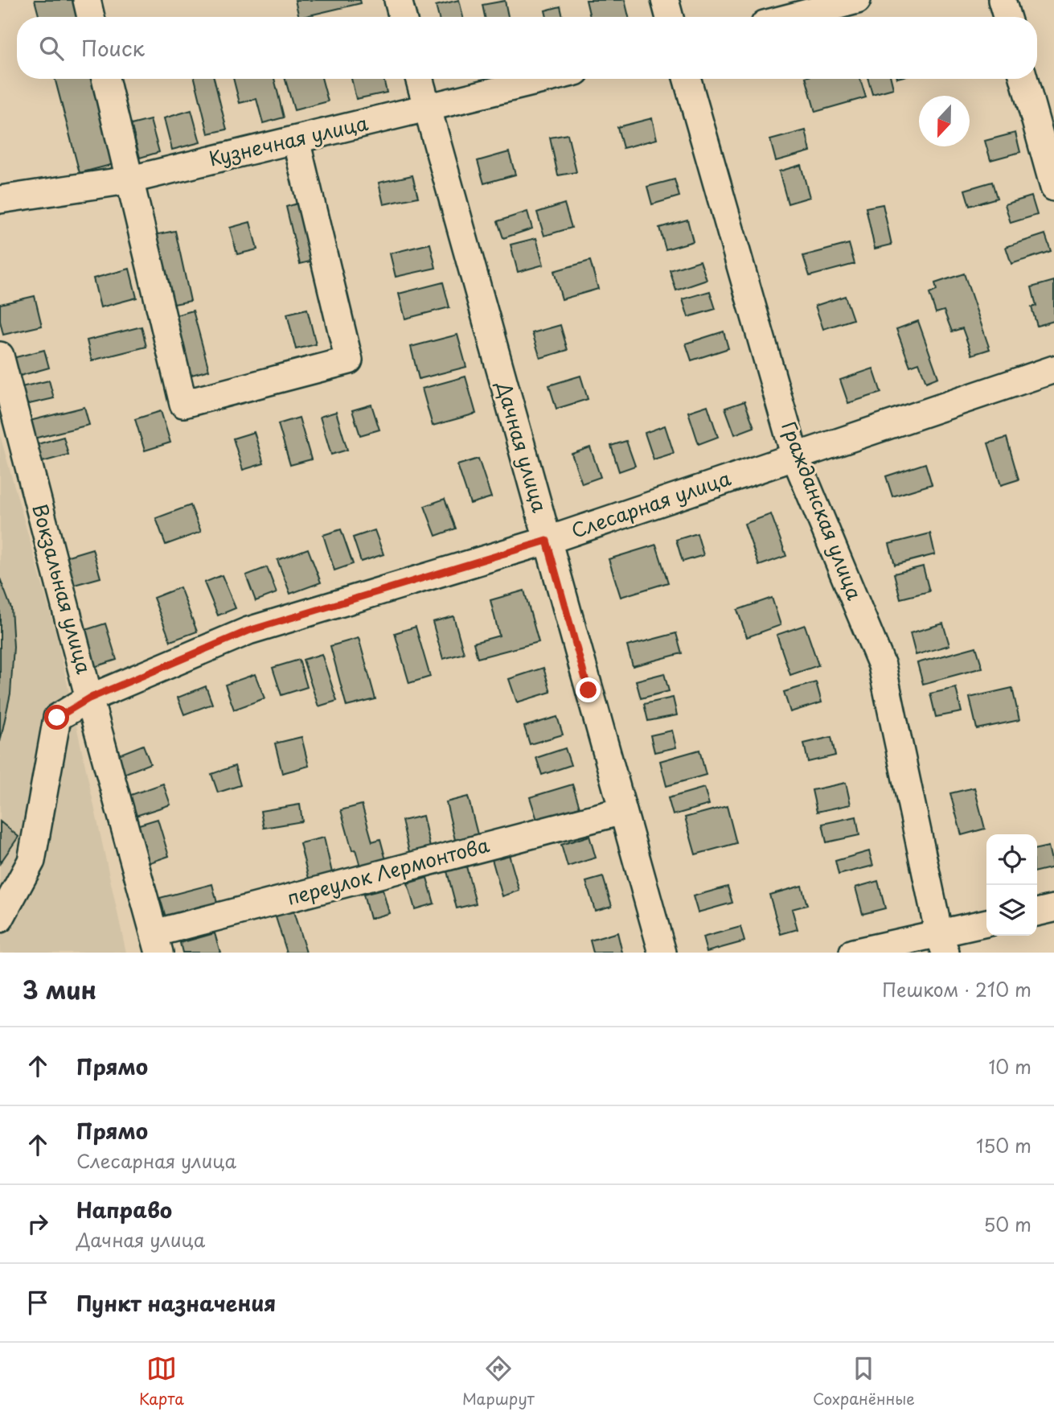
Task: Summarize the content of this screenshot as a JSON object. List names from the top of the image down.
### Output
{
  "streets": {
    "street": [
      "Кузнечная улица",
      "Дачная улица",
      "Слесарная улица",
      "Гражданская улица",
      "Вокзальная улица",
      "переулок Лермонтова"
    ]
  },
  "crossings": [
    ["Кузнечная улица", "Дачная улица"],
    ["Дачная улица", "Слесарная улица"],
    ["Дачная улица", "переулок Лермонтова"],
    ["Слесарная улица", "Гражданская улица"],
    ["Слесарная улица", "Вокзальная улица"],
    ["Вокзальная улица", "переулок Лермонтова"]
  ],
  "north": "bottom",
  "page": {
    "search": "Поиск",
    "heading": ["3 мин", "Пешком · 210 m"],
    "list": [
      ["Прямо", "10 m"],
      ["Прямо", "Слесарная улица", "150 m"],
      ["Направо", "Дачная улица", "50 m"],
      "Пункт назначения"
    ],
    "nav": ["Карта", "Маршрут", "Сохранённые"]
  }
}
